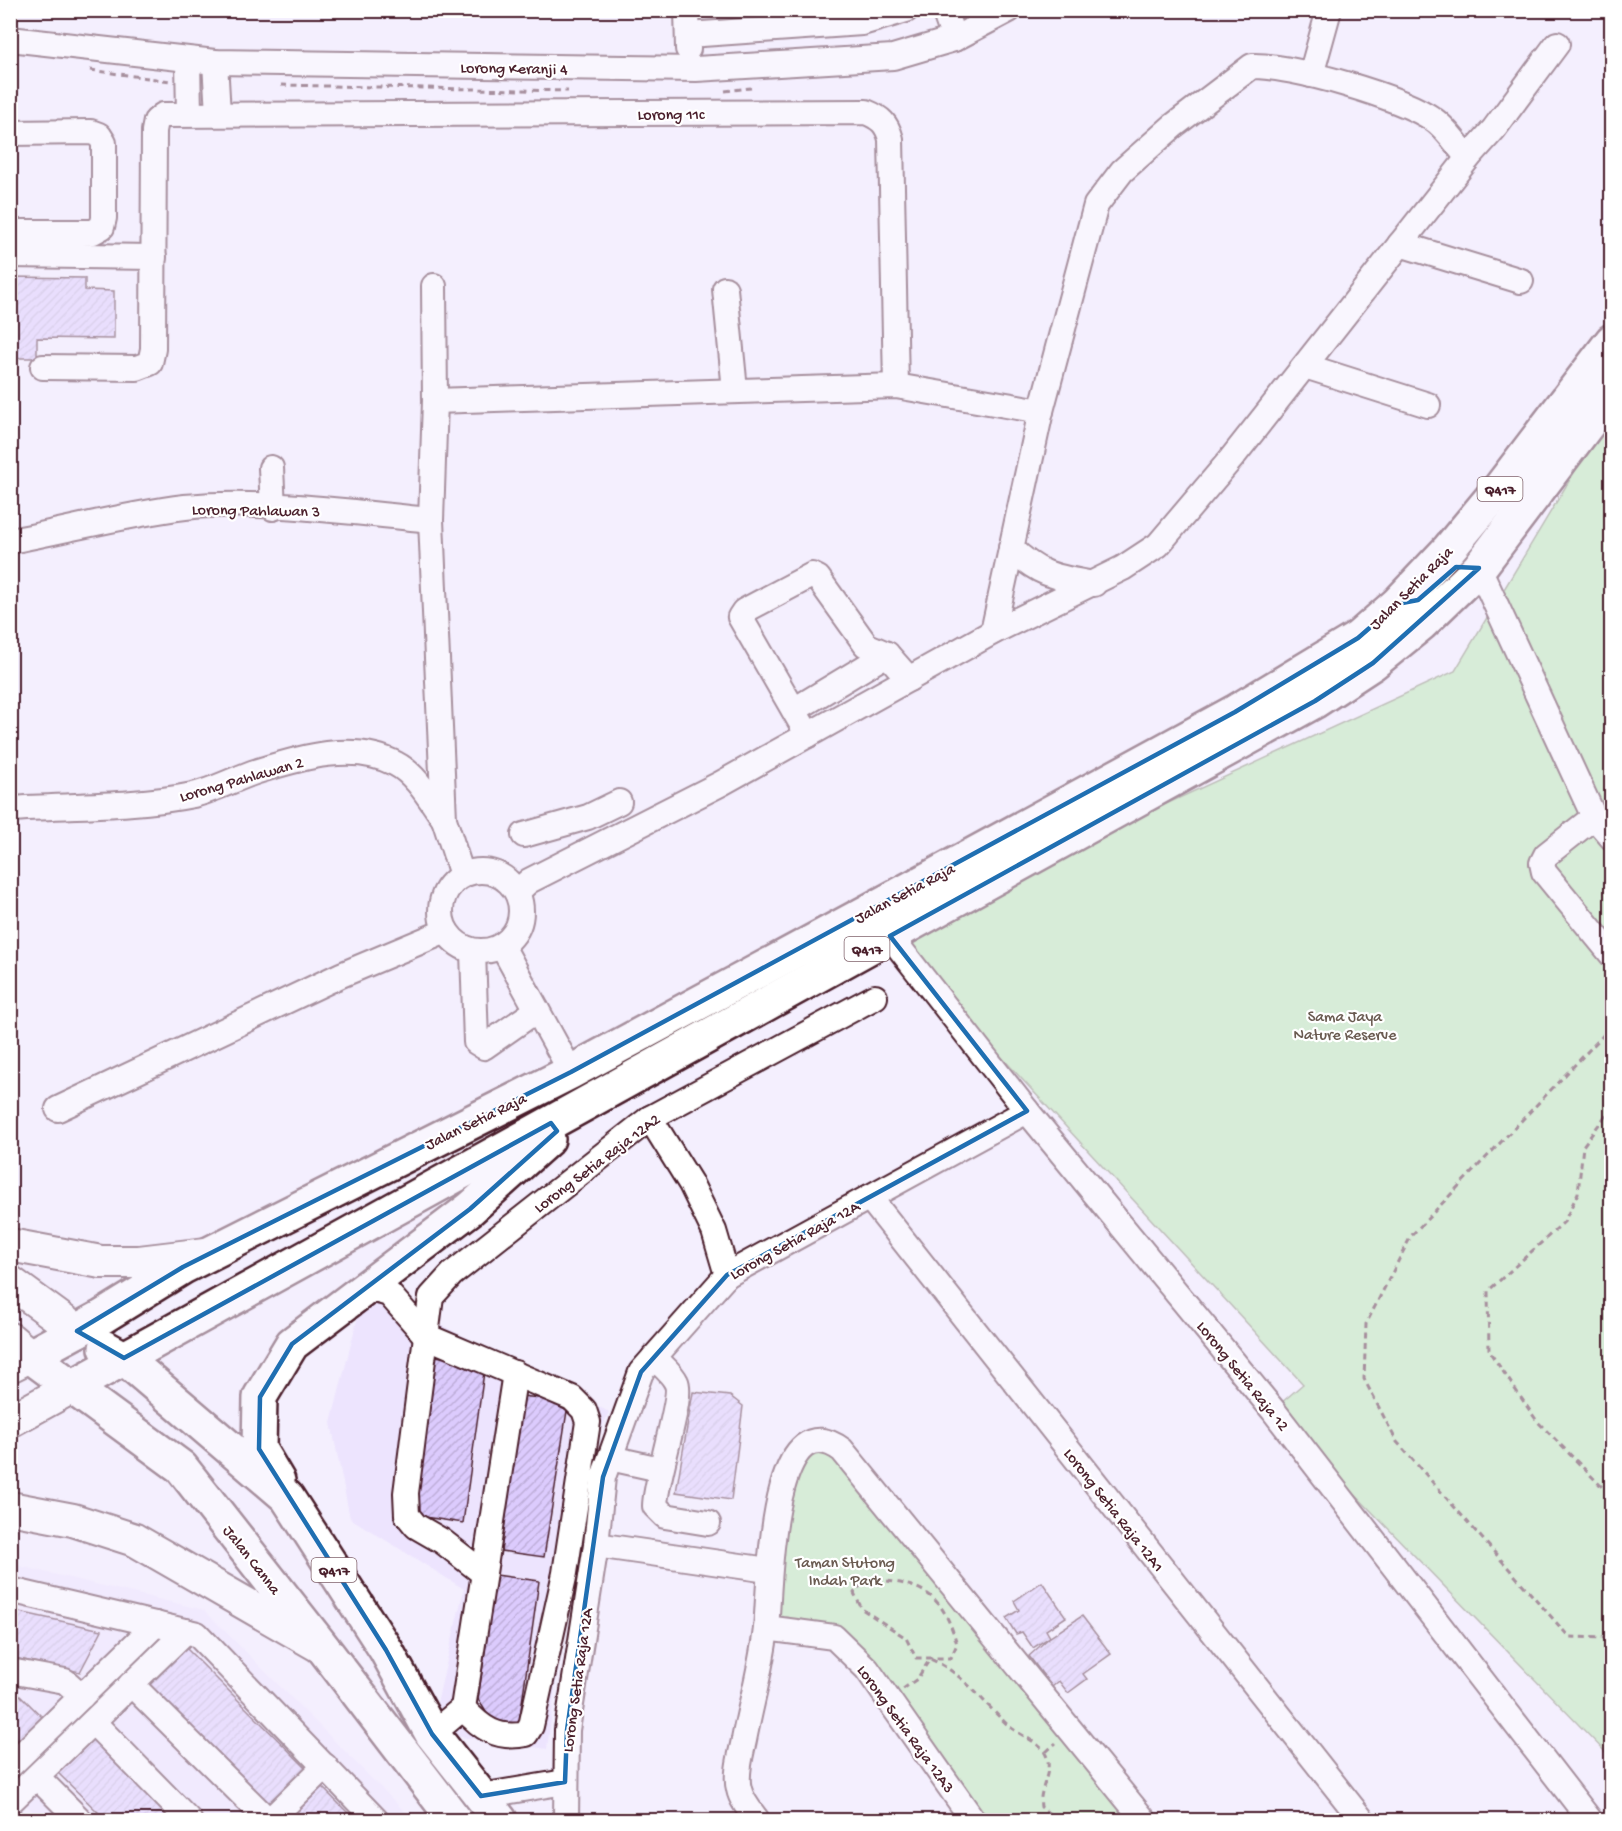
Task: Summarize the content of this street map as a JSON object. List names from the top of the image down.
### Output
{
  "streets": {
    "highway": ["Q417", "Jalan Setia Raja", "Jalan Canna"],
    "street": [
      "Lorong Keranji 4",
      "Lorong 11c",
      "Lorong Pahlawan 3",
      "Lorong Pahlawan 2",
      "Lorong Setia Raja 12A2",
      "Lorong Setia Raja 12A",
      "Lorong Setia Raja 12",
      "Lorong Setia Raja 12A1",
      "Lorong Setia Raja 12A3"
    ]
  },
  "crossings": [
    ["Q417", "Jalan Setia Raja"],
    ["Q417", "Jalan Canna"],
    ["Jalan Setia Raja", "Lorong Setia Raja 12"],
    ["Lorong Setia Raja 12A", "Lorong Setia Raja 12"],
    ["Lorong Setia Raja 12A", "Lorong Setia Raja 12A1"]
  ],
  "parks": ["Sama Jaya Nature Reserve", "Taman Stutong Indah Park"]
}
